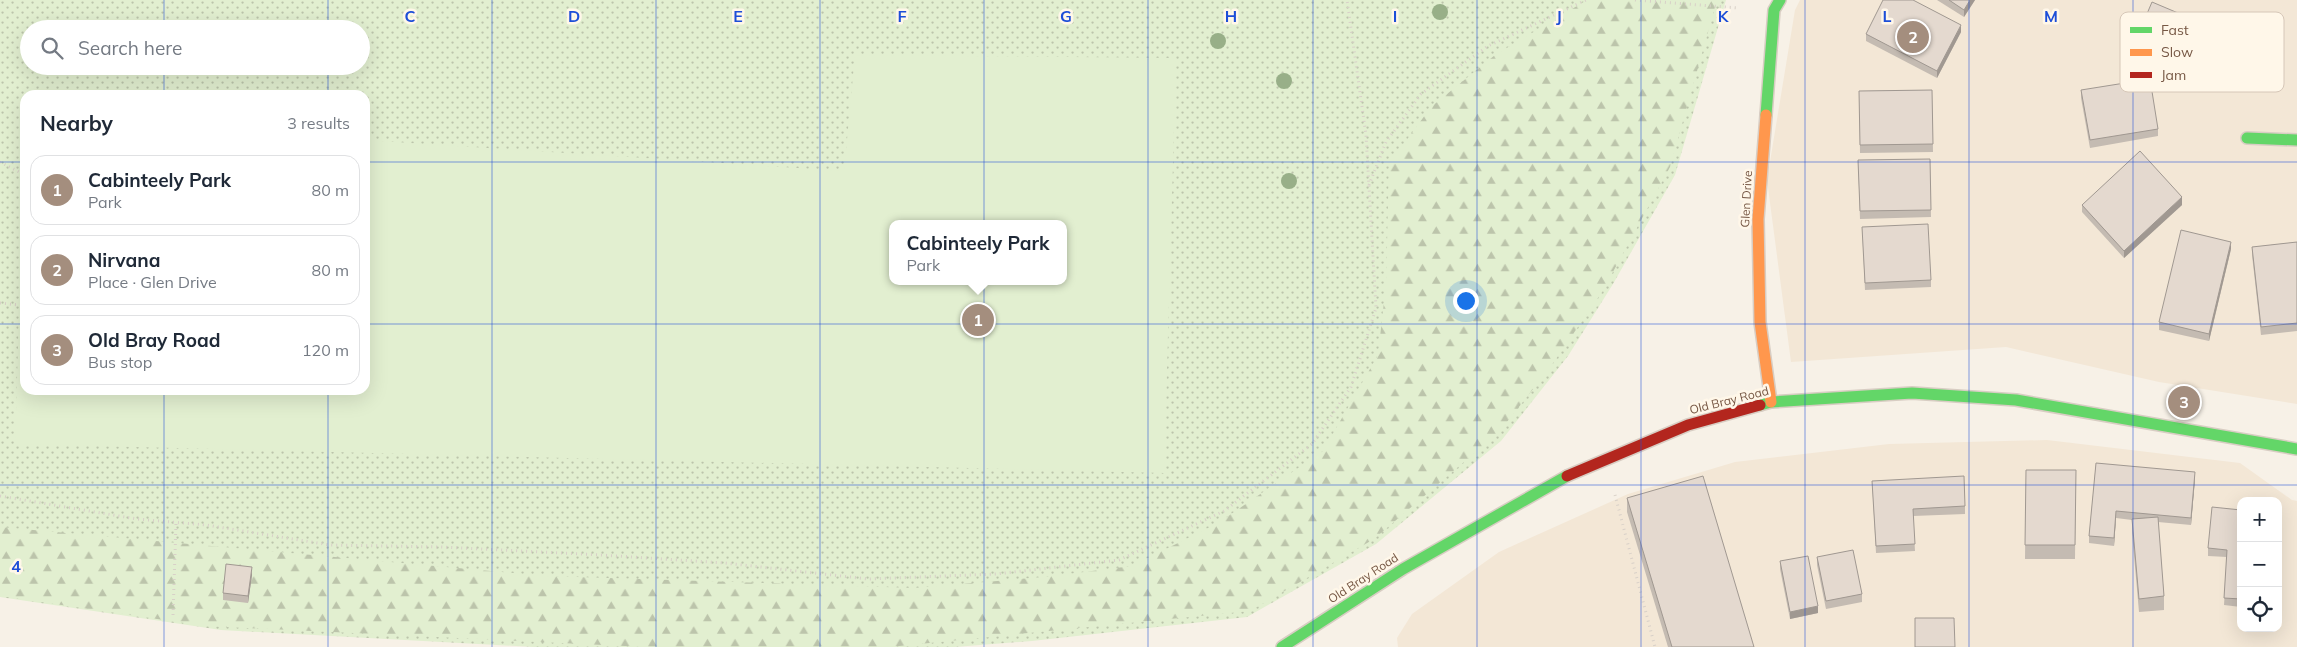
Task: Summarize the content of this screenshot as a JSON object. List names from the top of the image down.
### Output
{
  "streets": {
    "street": ["Glen Drive", "Old Bray Road"]
  },
  "crossings": [
    ["Glen Drive", "Old Bray Road"]
  ],
  "legend": ["Fast", "Slow", "Jam"],
  "page": {
    "pins": ["2", "1", "3"],
    "search": "Search here",
    "heading": ["Nearby", "3 results"],
    "list": [
      {
        "mark": "1",
        "name": "Cabinteely Park",
        "note": "Park",
        "value": "80 m"
      },
      {
        "mark": "2",
        "name": "Nirvana",
        "note": "Place · Glen Drive",
        "value": "80 m"
      },
      {
        "mark": "3",
        "name": "Old Bray Road",
        "note": "Bus stop",
        "value": "120 m"
      }
    ],
    "popup": ["Cabinteely Park", "Park"],
    "map_buttons": ["+", "−"]
  },
  "grid": {
    "columns": [
      "C",
      "D",
      "E",
      "F",
      "G",
      "H",
      "I",
      "J",
      "K",
      "L",
      "M"
    ],
    "rows": ["4"]
  }
}
